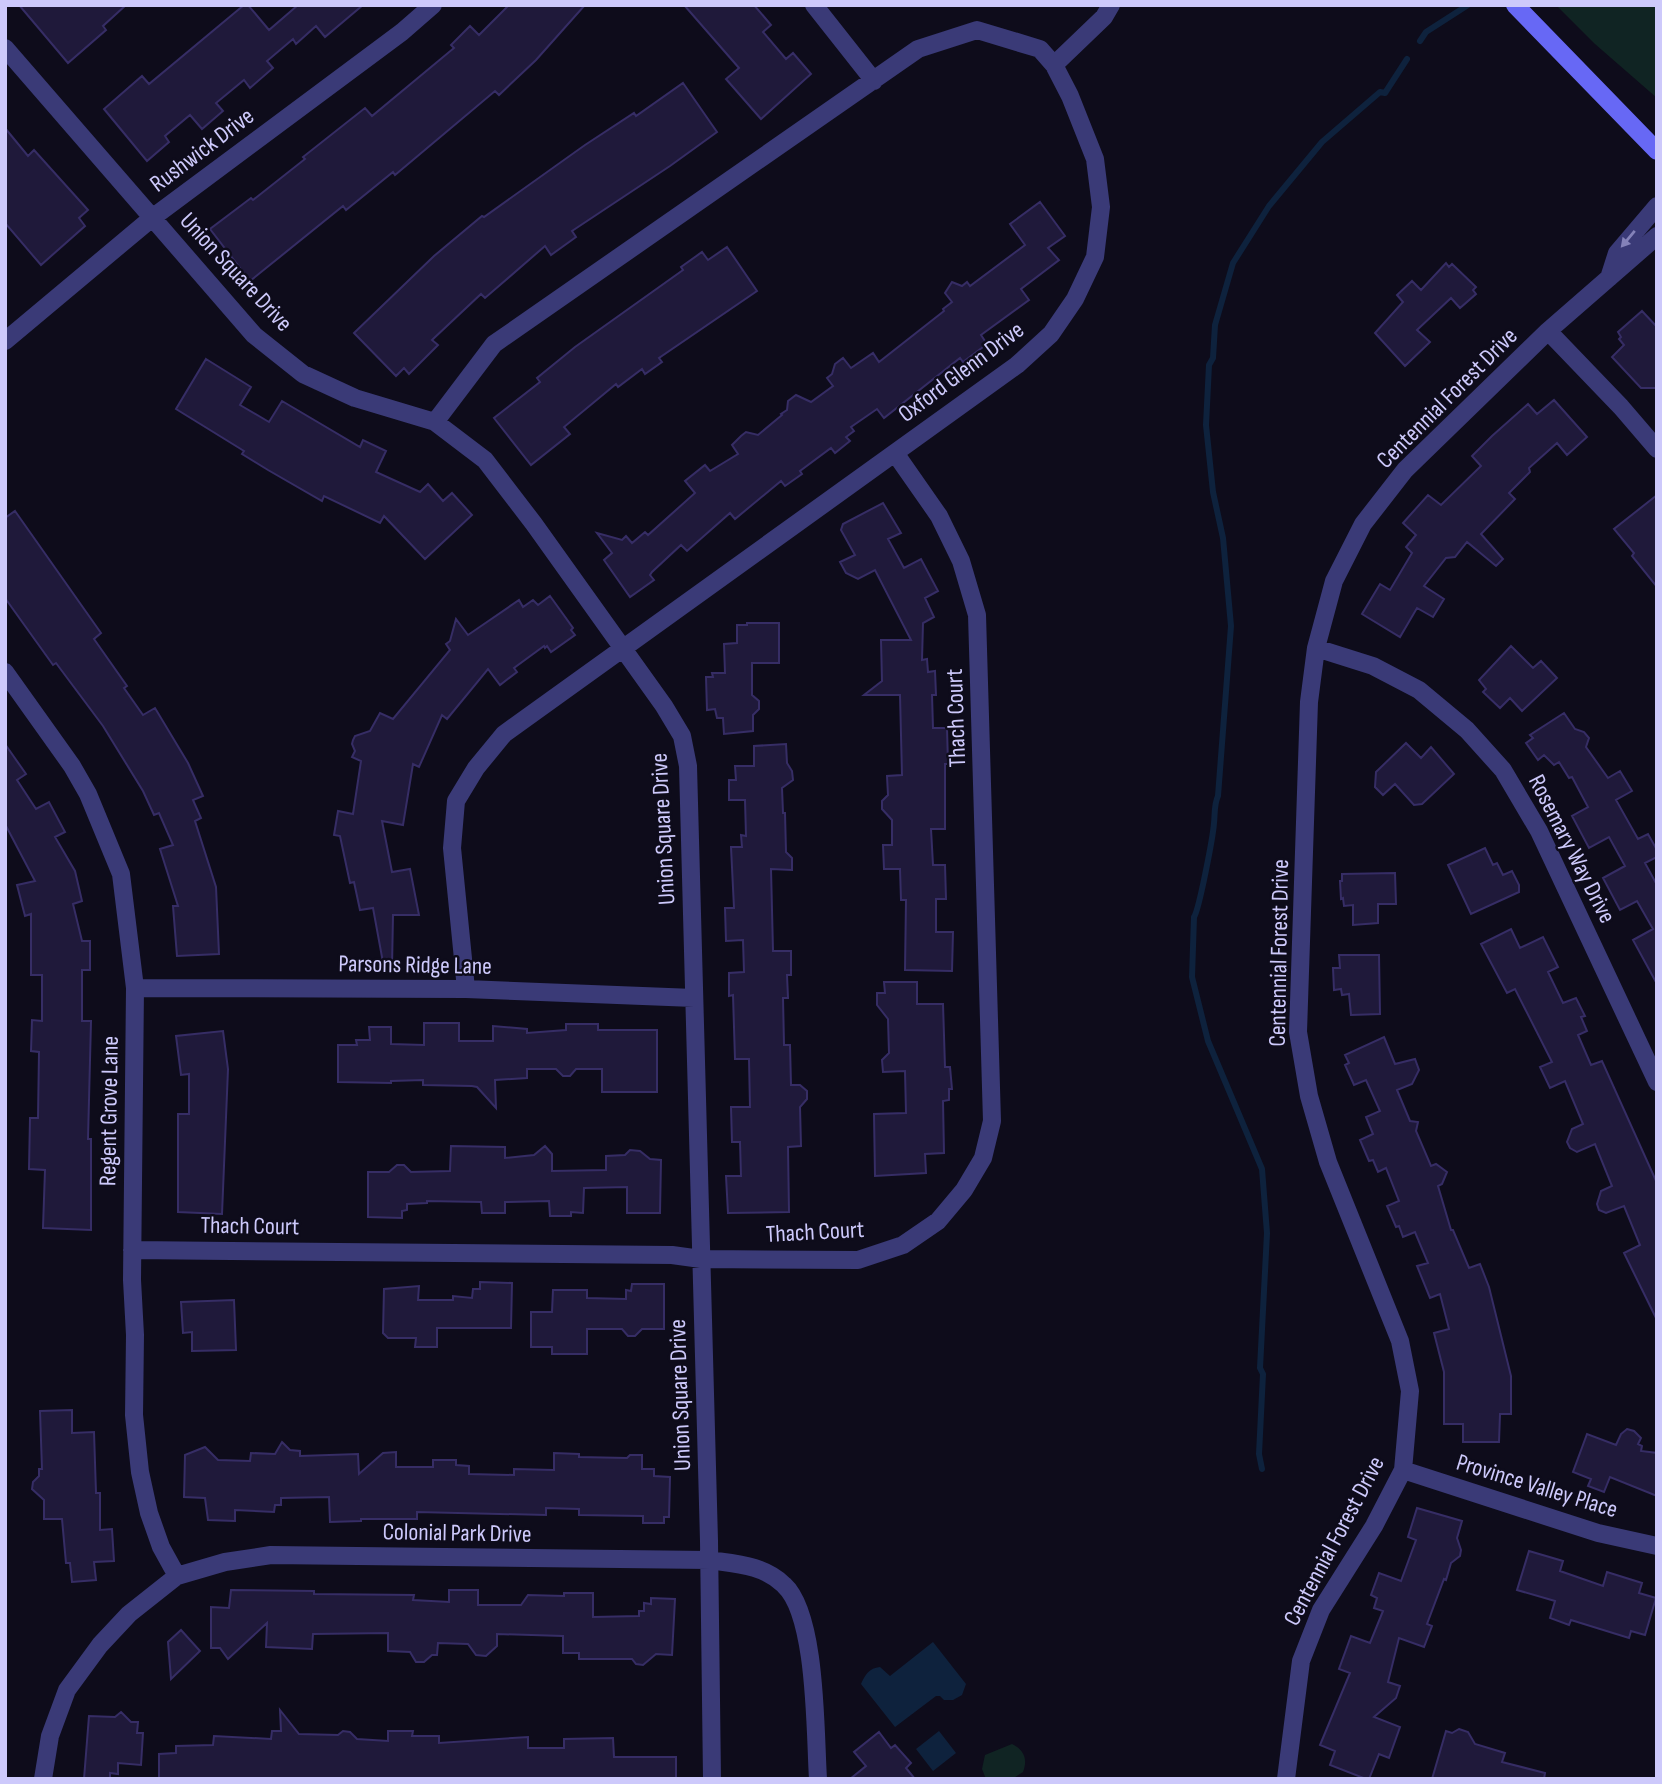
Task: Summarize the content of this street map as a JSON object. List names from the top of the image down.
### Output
{
  "streets": {
    "street": [
      "Rushwick Drive",
      "Union Square Drive",
      "Oxford Glenn Drive",
      "Centennial Forest Drive",
      "Thach Court",
      "Rosemary Way Drive",
      "Parsons Ridge Lane",
      "Regent Grove Lane",
      "Province Valley Place",
      "Colonial Park Drive"
    ]
  },
  "crossings": [
    ["Rushwick Drive", "Union Square Drive"],
    ["Union Square Drive", "Oxford Glenn Drive"],
    ["Union Square Drive", "Thach Court"],
    ["Union Square Drive", "Parsons Ridge Lane"],
    ["Union Square Drive", "Colonial Park Drive"],
    ["Oxford Glenn Drive", "Thach Court"],
    ["Oxford Glenn Drive", "Parsons Ridge Lane"],
    ["Centennial Forest Drive", "Rosemary Way Drive"],
    ["Centennial Forest Drive", "Province Valley Place"],
    ["Thach Court", "Regent Grove Lane"],
    ["Parsons Ridge Lane", "Regent Grove Lane"],
    ["Regent Grove Lane", "Colonial Park Drive"]
  ]
}
